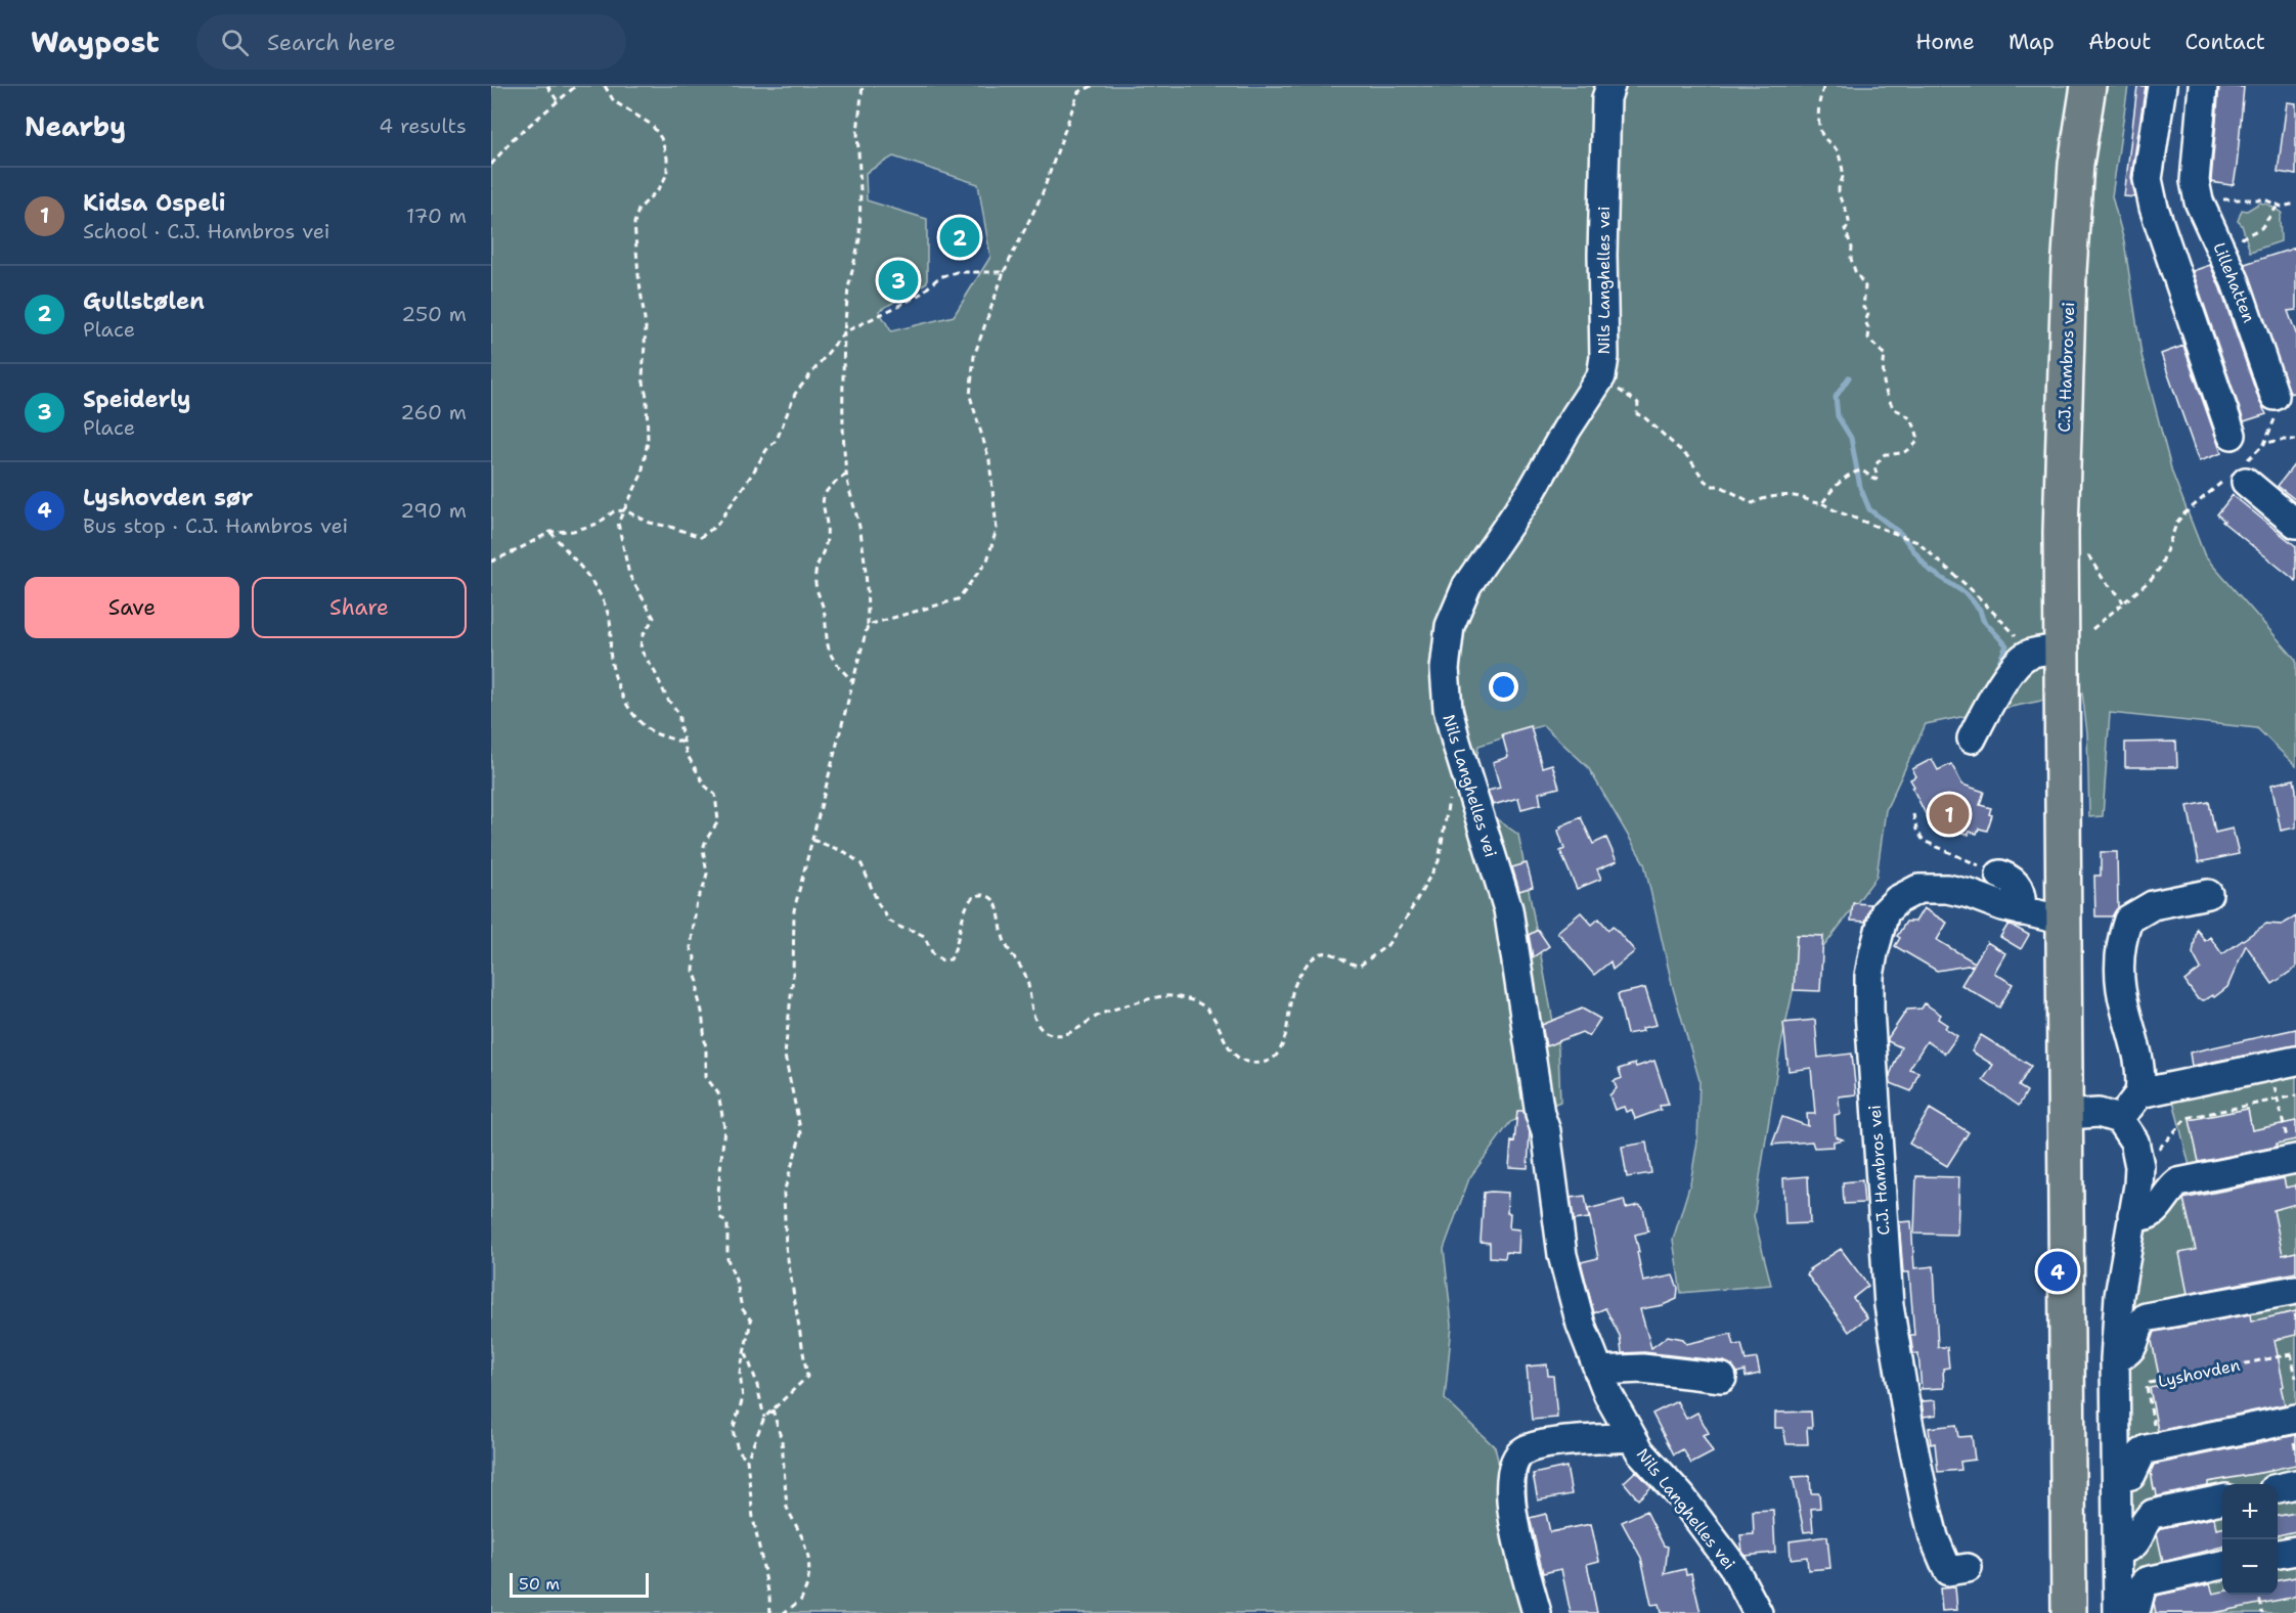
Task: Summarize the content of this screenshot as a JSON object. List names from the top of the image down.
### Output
{
  "streets": {
    "main road": ["C.J. Hambros vei"],
    "street": ["Nils Langhelles vei", "Lillehatten"],
    "path": ["Lyshovden"]
  },
  "scale_bar": "50 m",
  "page": {
    "header": "Waypost",
    "search": "Search here",
    "nav": [
      "Home",
      "Map",
      "About",
      "Contact"
    ],
    "heading": ["Nearby", "4 results"],
    "list": [
      {
        "mark": "1",
        "name": "Kidsa Ospeli",
        "note": "School · C.J. Hambros vei",
        "value": "170 m"
      },
      {
        "mark": "2",
        "name": "Gullstølen",
        "note": "Place",
        "value": "250 m"
      },
      {
        "mark": "3",
        "name": "Speiderly",
        "note": "Place",
        "value": "260 m"
      },
      {
        "mark": "4",
        "name": "Lyshovden sør",
        "note": "Bus stop · C.J. Hambros vei",
        "value": "290 m"
      }
    ],
    "pins": [
      "2",
      "3",
      "1",
      "4"
    ],
    "buttons": ["Save", "Share"],
    "map_buttons": ["+", "−"],
    "scale": "50 m"
  }
}
